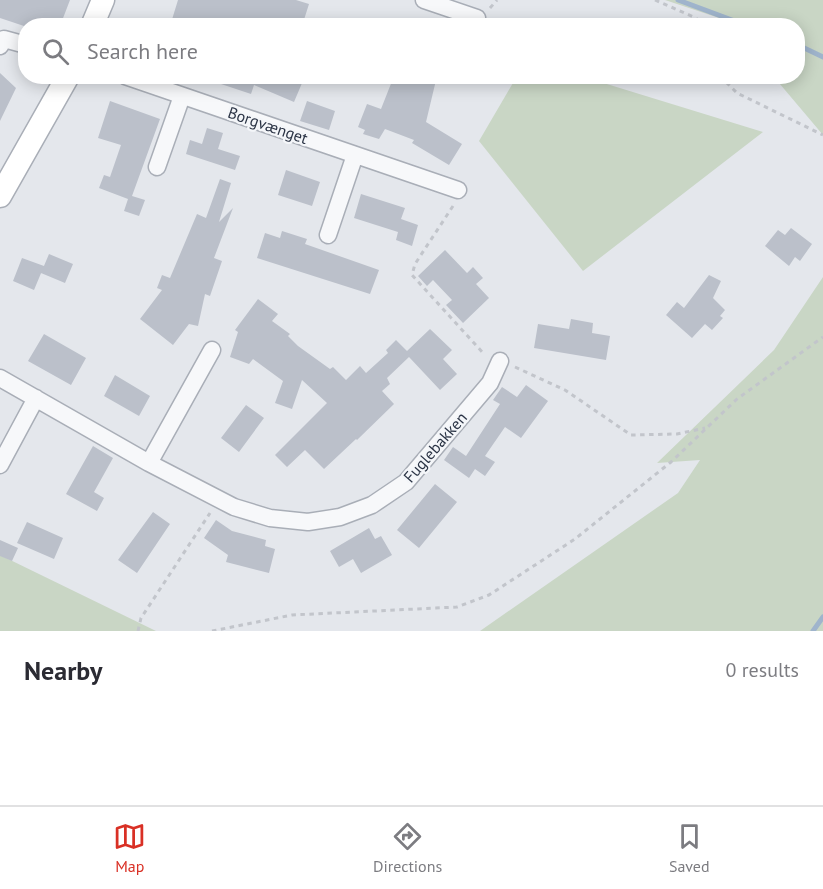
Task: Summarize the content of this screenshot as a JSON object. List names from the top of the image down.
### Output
{
  "streets": {
    "street": ["Borgvænget", "Fuglebakken"]
  },
  "page": {
    "search": "Search here",
    "heading": ["Nearby", "0 results"],
    "nav": ["Map", "Directions", "Saved"]
  }
}
